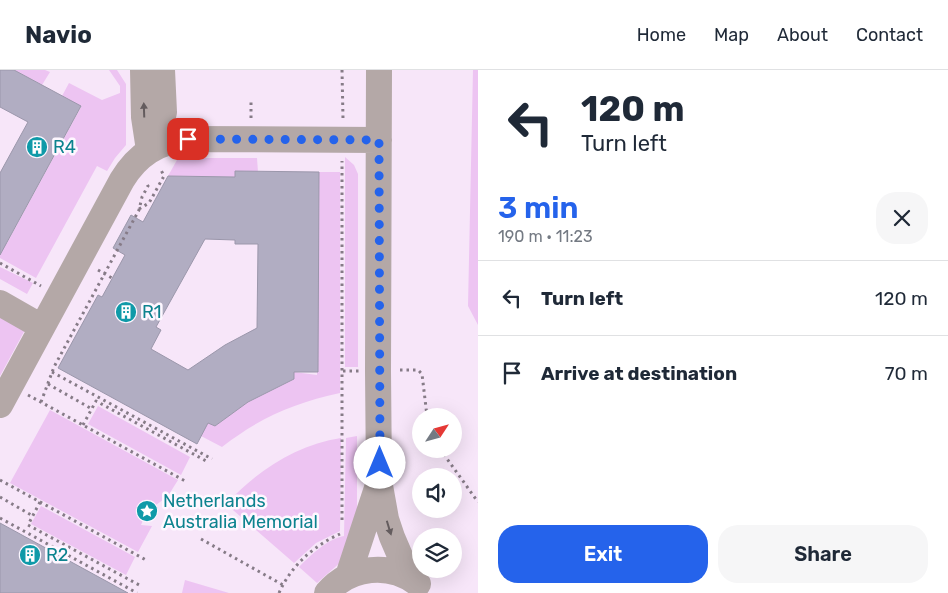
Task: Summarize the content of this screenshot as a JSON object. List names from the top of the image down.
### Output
{
  "places": {
    "building": ["R4", "R1", "R2"],
    "place": ["Netherlands Australia Memorial"]
  },
  "north": "top right",
  "page": {
    "header": "Navio",
    "nav": [
      "Home",
      "Map",
      "About",
      "Contact"
    ],
    "turn": ["120 m", "Turn left"],
    "heading": ["3 min", "190 m · 11:23"],
    "list": [
      {
        "name": "Turn left",
        "value": "120 m"
      },
      {
        "name": "Arrive at destination",
        "value": "70 m"
      }
    ],
    "buttons": ["Exit", "Share"]
  }
}
